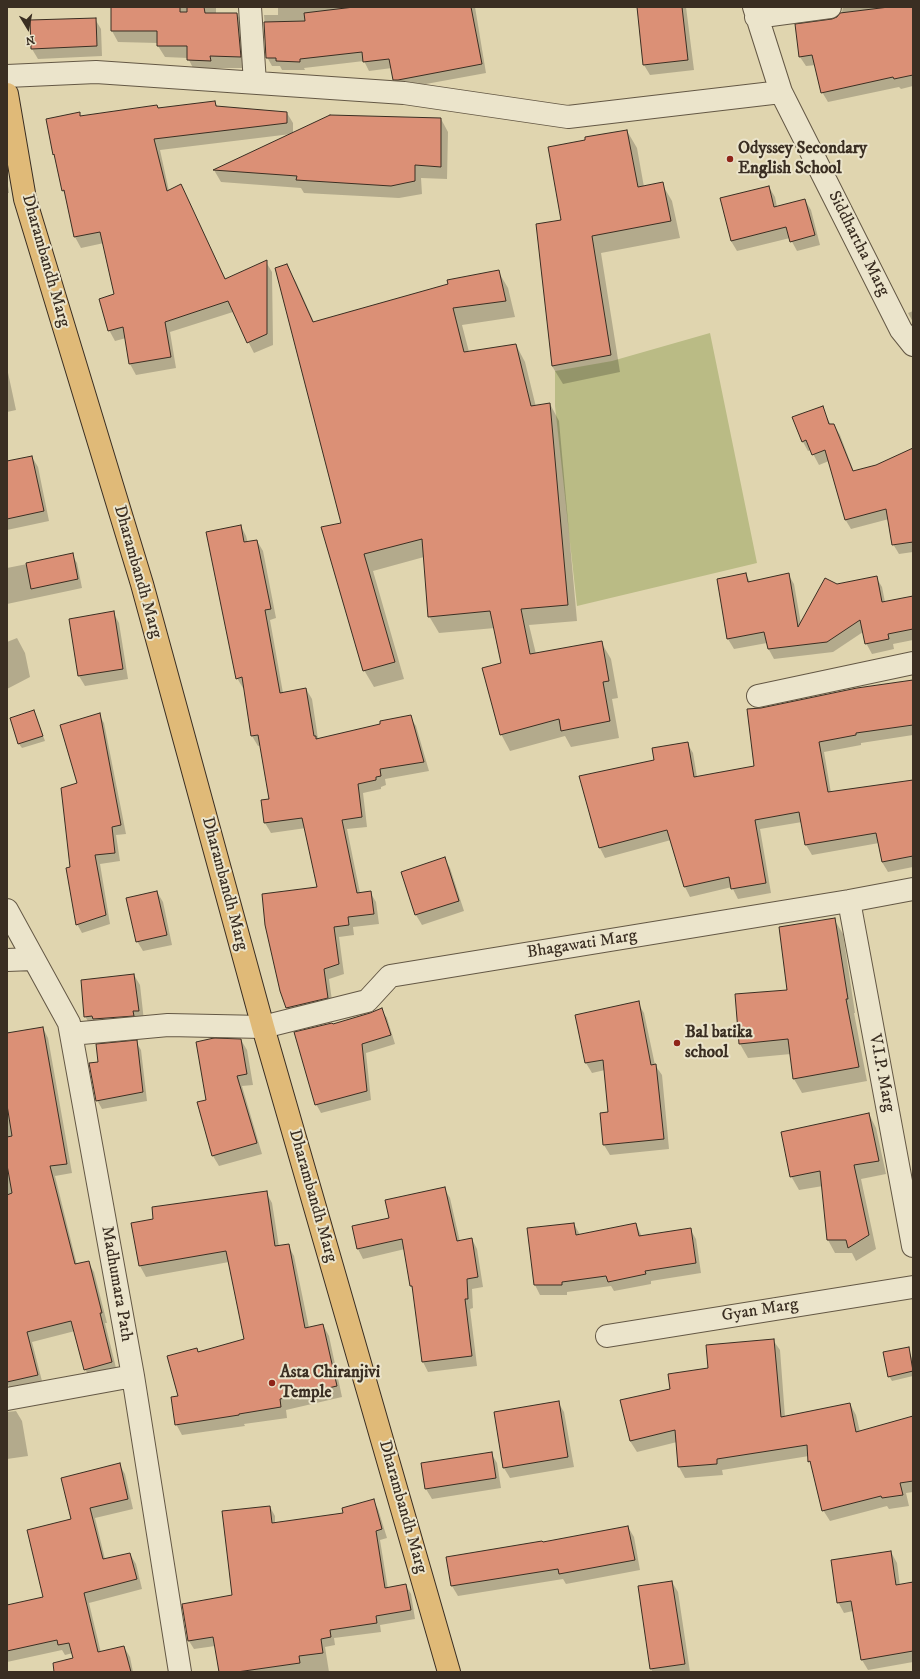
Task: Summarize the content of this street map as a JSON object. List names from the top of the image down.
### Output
{
  "streets": {
    "main road": ["Dharambandh Marg"],
    "street": [
      "Siddhartha Marg",
      "Bhagawati Marg",
      "V.I.P. Marg",
      "Madhumara Path",
      "Gyan Marg"
    ]
  },
  "crossings": [
    ["Dharambandh Marg", "Bhagawati Marg"],
    ["Bhagawati Marg", "V.I.P. Marg"],
    ["Bhagawati Marg", "Madhumara Path"]
  ],
  "places": ["Odyssey Secondary English School", "Bal batika school", "Asta Chiranjivi Temple"],
  "north": "bottom"
}
